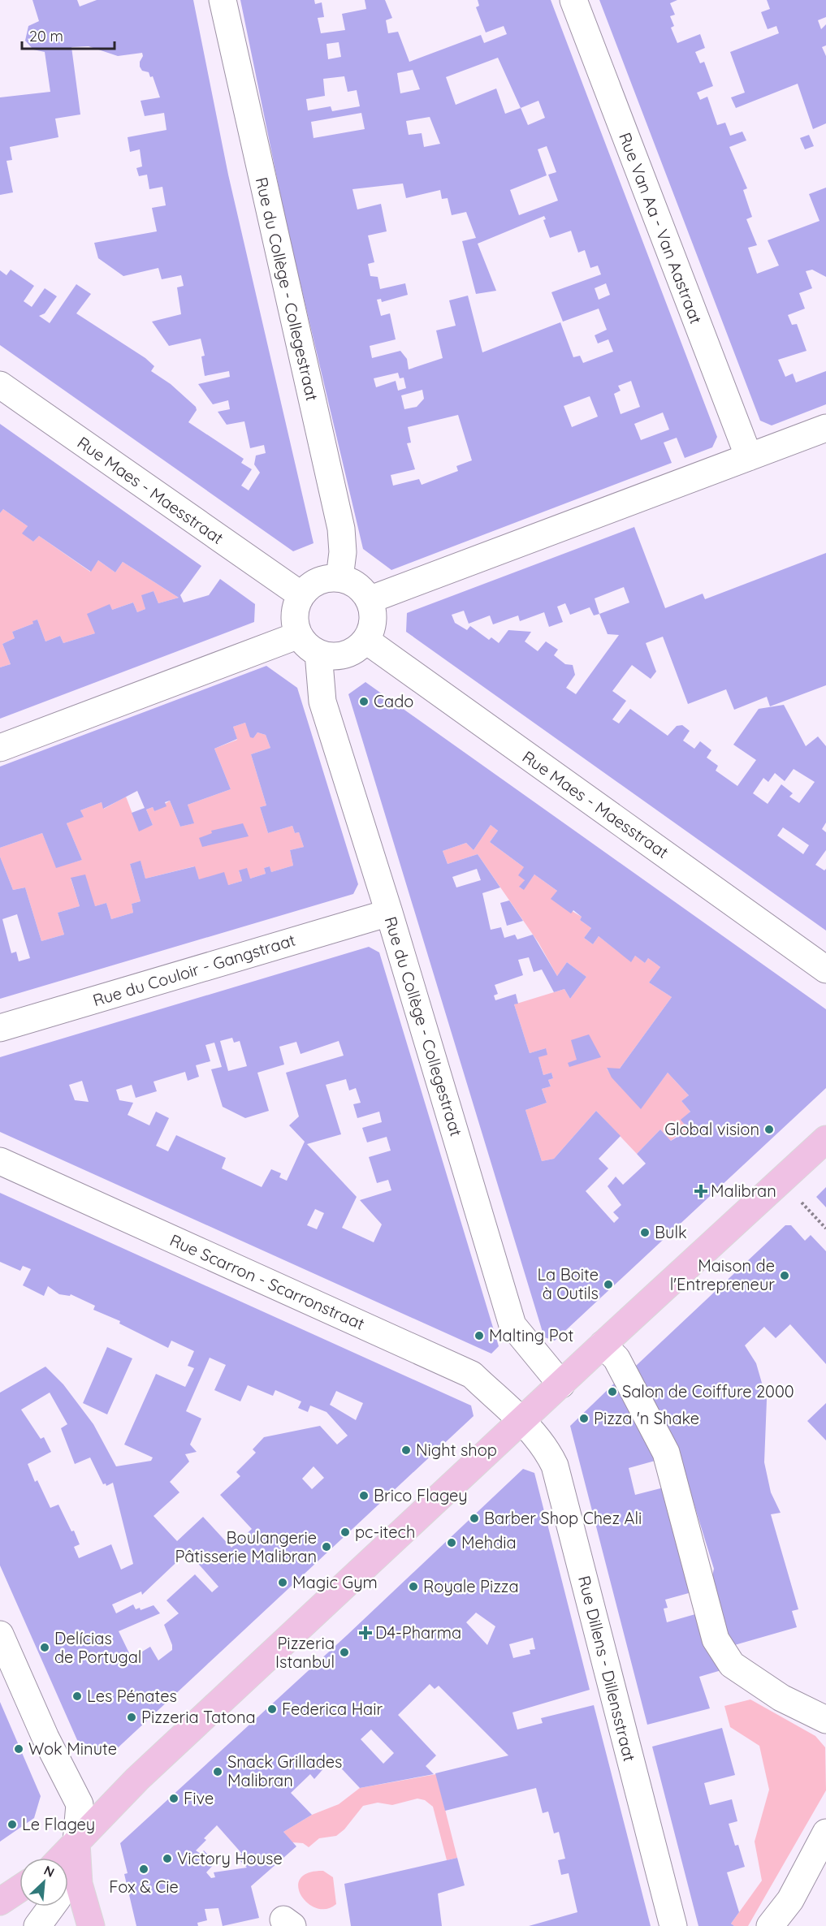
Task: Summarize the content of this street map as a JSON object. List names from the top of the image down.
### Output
{
  "streets": {
    "street": [
      "Rue Van Aa - Van Aastraat",
      "Rue du Collège - Collegestraat",
      "Rue Maes - Maesstraat",
      "Rue du Couloir - Gangstraat",
      "Rue Scarron - Scarronstraat",
      "Rue Dillens - Dillensstraat"
    ]
  },
  "crossings": [
    ["Rue du Collège - Collegestraat", "Rue Maes - Maesstraat"],
    ["Rue du Collège - Collegestraat", "Rue du Couloir - Gangstraat"],
    ["Rue Scarron - Scarronstraat", "Rue Dillens - Dillensstraat"]
  ],
  "places": {
    "other": [
      "Cado",
      "Global vision",
      "Bulk",
      "Maison de l'Entrepreneur",
      "La Boite à Outils",
      "Malting Pot",
      "Salon de Coiffure 2000",
      "Pizza 'n Shake",
      "Night shop",
      "Brico Flagey",
      "Barber Shop Chez Ali",
      "pc-itech",
      "Mehdia",
      "Boulangerie Pâtisserie Malibran",
      "Magic Gym",
      "Royale Pizza",
      "Delícias de Portugal",
      "Pizzeria Istanbul",
      "Les Pénates",
      "Federica Hair",
      "Pizzeria Tatona",
      "Wok Minute",
      "Snack Grillades Malibran",
      "Five",
      "Le Flagey",
      "Victory House",
      "Fox & Cie"
    ],
    "health": ["Malibran", "D4-Pharma"]
  },
  "scale_bar": "20 m",
  "north": "top right"
}
